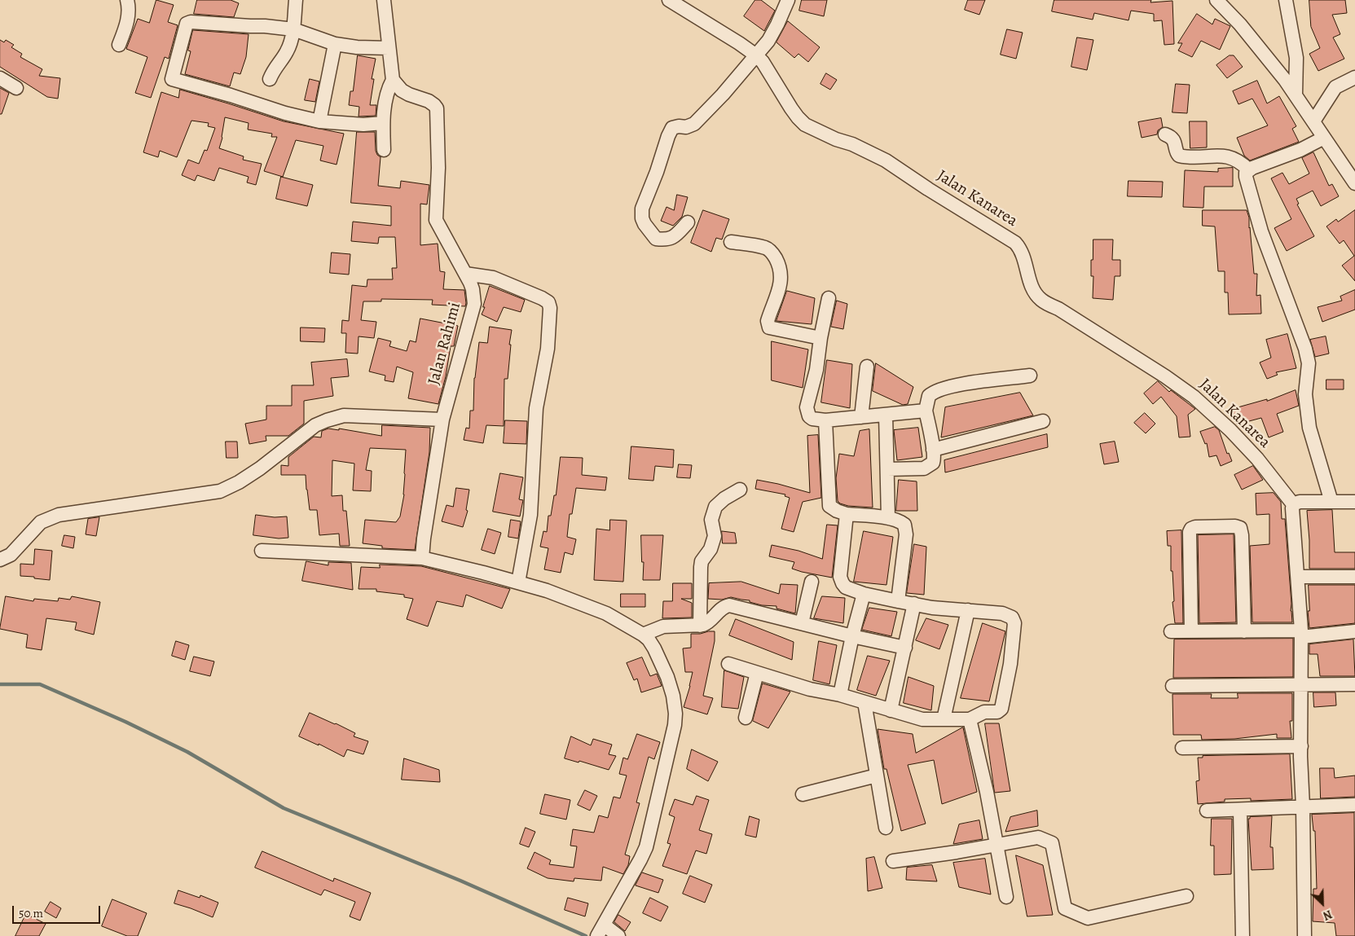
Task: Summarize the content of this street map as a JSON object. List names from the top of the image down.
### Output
{
  "streets": {
    "street": ["Jalan Kanarea", "Jalan Rahimi"]
  },
  "scale_bar": "50 m",
  "north": "bottom right"
}
